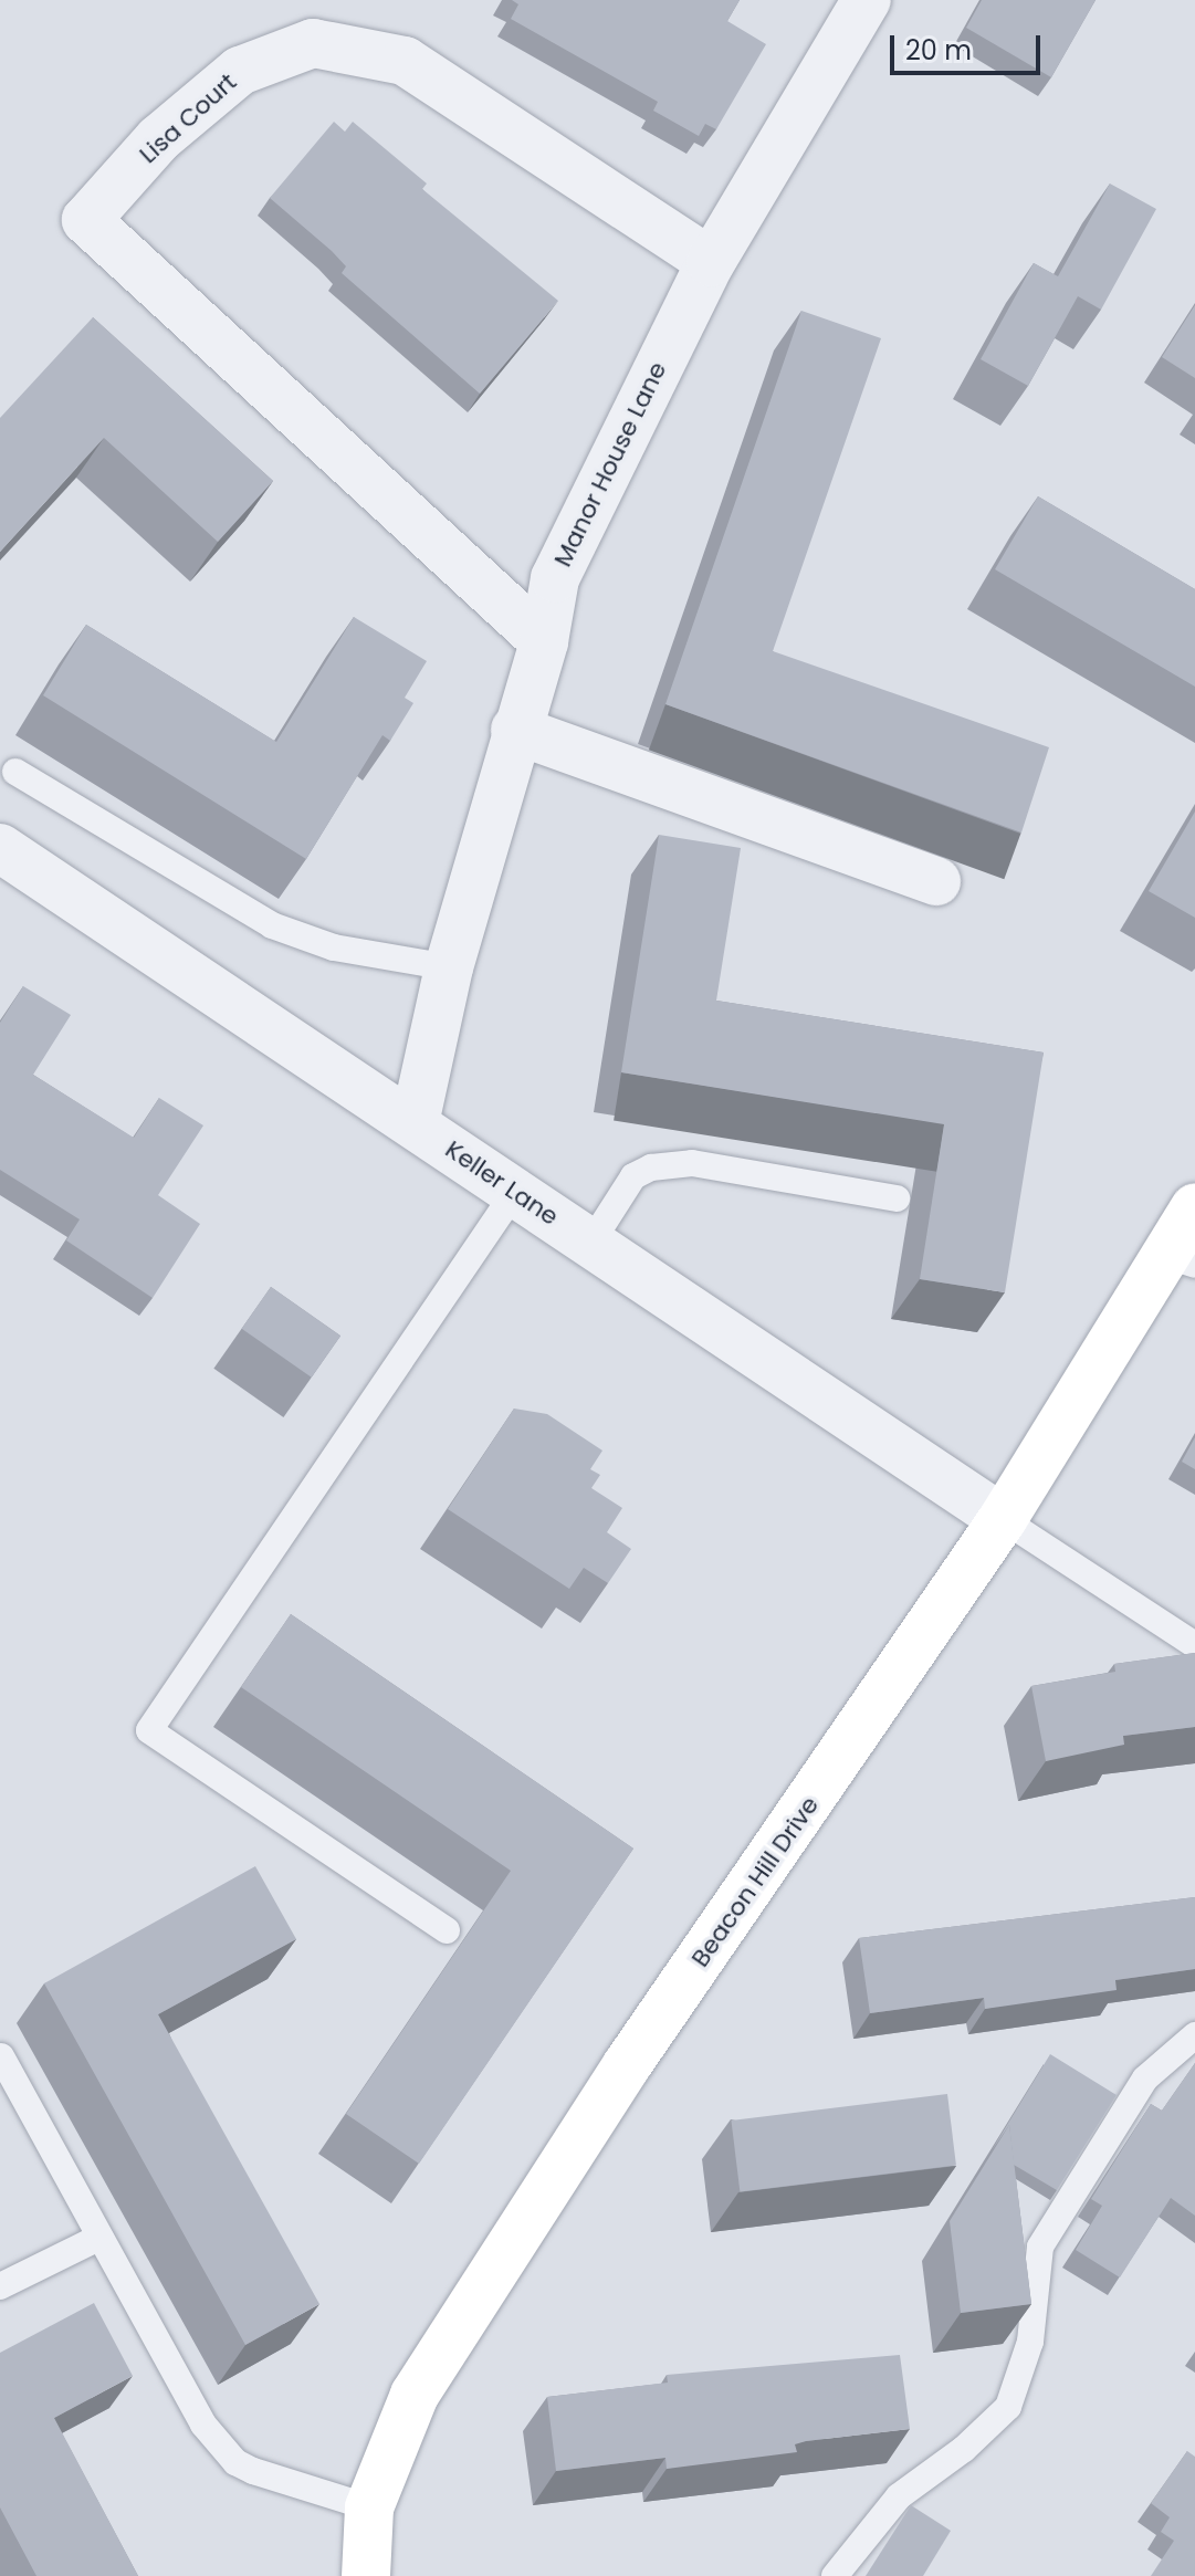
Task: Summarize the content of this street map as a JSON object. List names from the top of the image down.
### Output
{
  "streets": {
    "street": [
      "Lisa Court",
      "Manor House Lane",
      "Keller Lane",
      "Beacon Hill Drive"
    ]
  },
  "crossings": [
    ["Lisa Court", "Manor House Lane"],
    ["Manor House Lane", "Keller Lane"],
    ["Keller Lane", "Beacon Hill Drive"]
  ],
  "scale_bar": "20 m"
}
